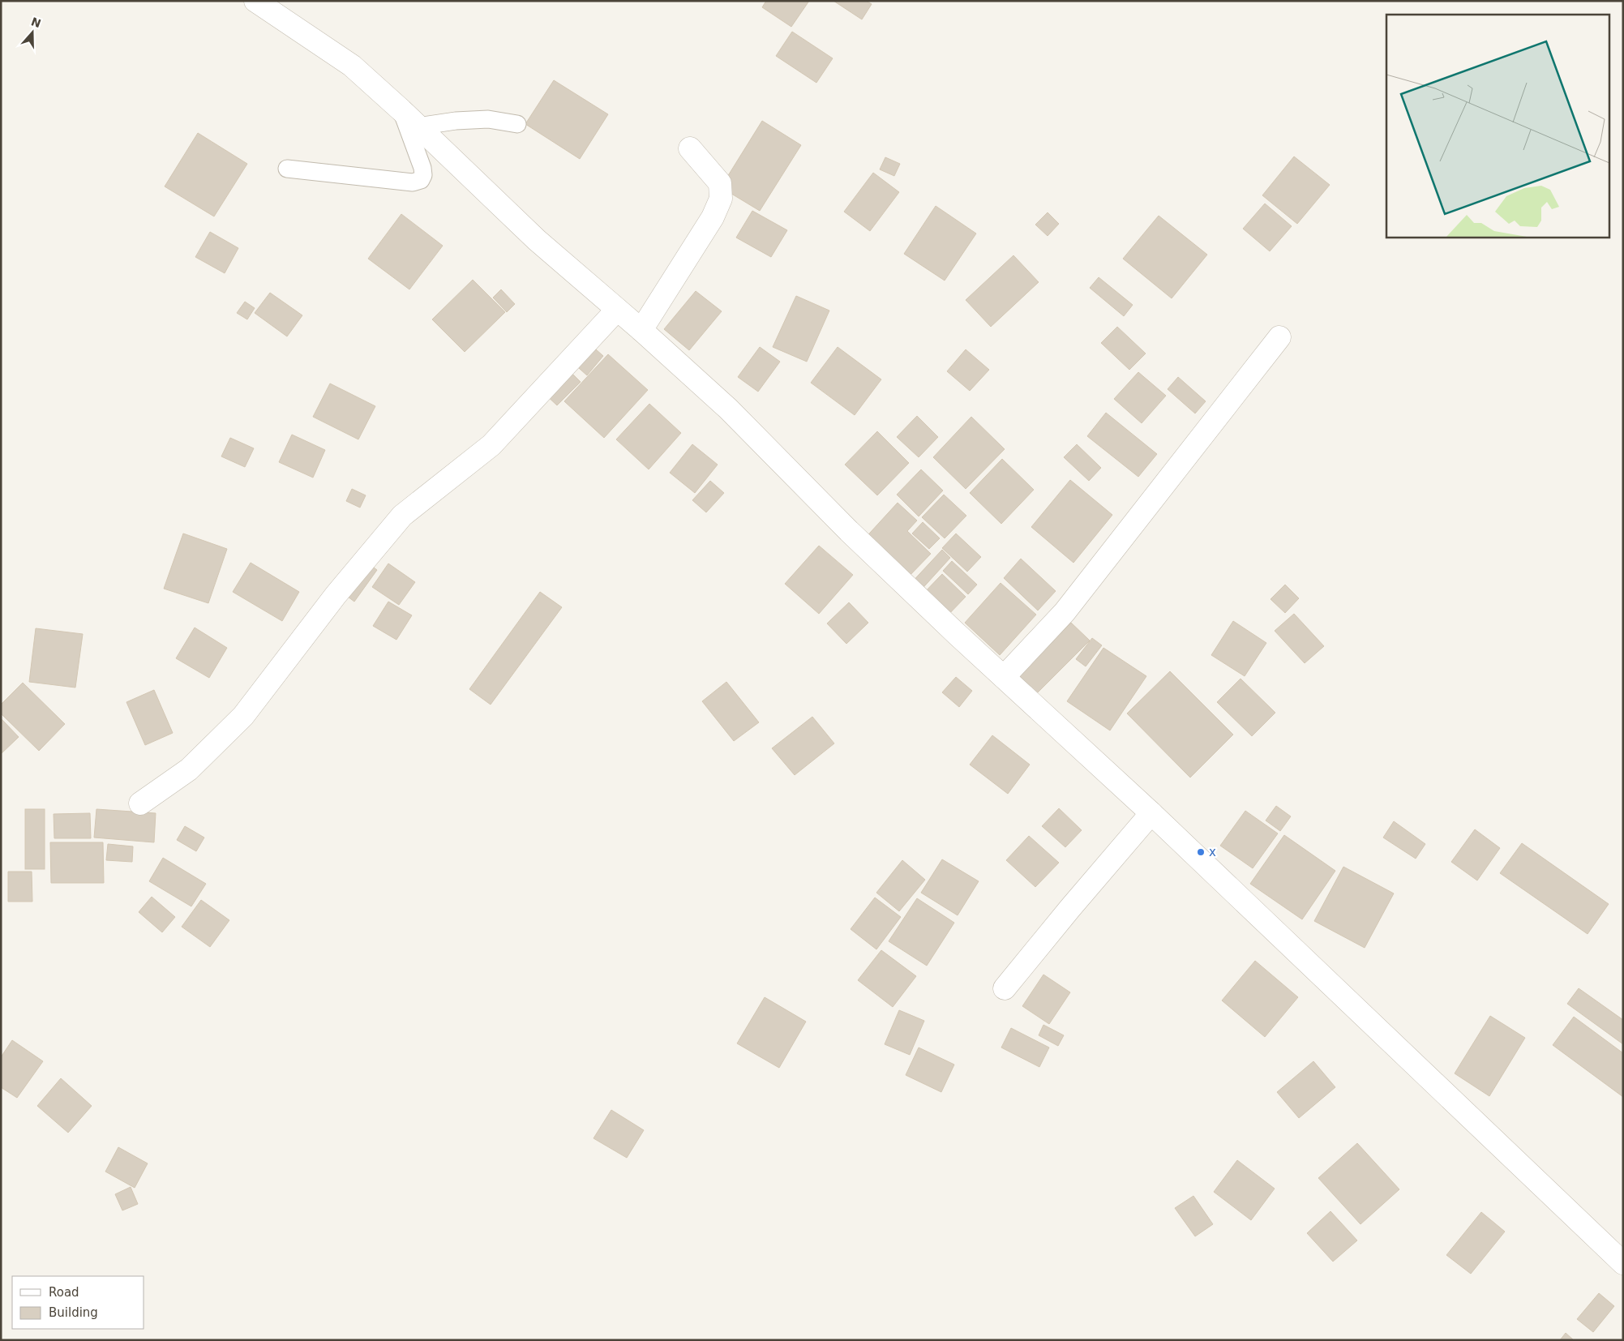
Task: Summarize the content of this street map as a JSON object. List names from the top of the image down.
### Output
{
  "places": ["x"],
  "legend": ["Road", "Building"],
  "north": "top"
}
